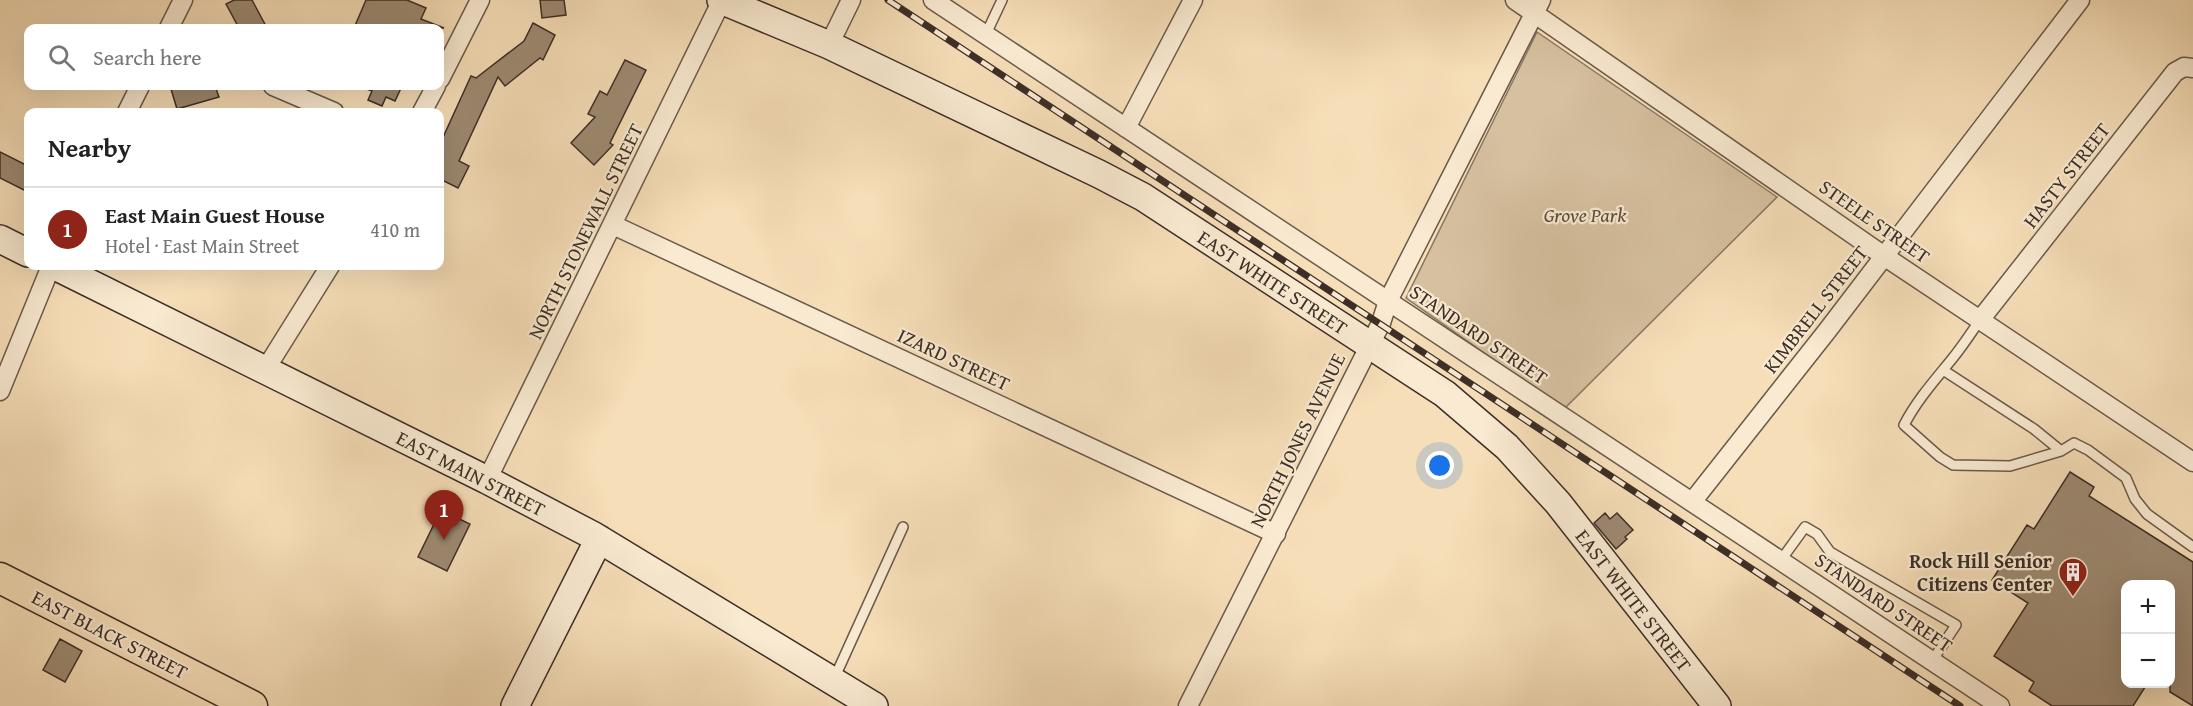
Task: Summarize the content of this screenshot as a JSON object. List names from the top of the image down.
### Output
{
  "streets": {
    "main road": ["EAST BLACK STREET"],
    "street": [
      "HASTY STREET",
      "STEELE STREET",
      "NORTH STONEWALL STREET",
      "EAST WHITE STREET",
      "KIMBRELL STREET",
      "STANDARD STREET",
      "IZARD STREET",
      "NORTH JONES AVENUE",
      "EAST MAIN STREET"
    ]
  },
  "crossings": [
    ["HASTY STREET", "STEELE STREET"],
    ["STEELE STREET", "KIMBRELL STREET"],
    ["STEELE STREET", "NORTH JONES AVENUE"],
    ["NORTH STONEWALL STREET", "EAST WHITE STREET"],
    ["NORTH STONEWALL STREET", "IZARD STREET"],
    ["NORTH STONEWALL STREET", "EAST MAIN STREET"],
    ["EAST WHITE STREET", "NORTH JONES AVENUE"],
    ["KIMBRELL STREET", "STANDARD STREET"],
    ["STANDARD STREET", "NORTH JONES AVENUE"],
    ["IZARD STREET", "NORTH JONES AVENUE"]
  ],
  "parks": ["Grove Park"],
  "places": {
    "building": ["Rock Hill Senior Citizens Center"]
  },
  "page": {
    "search": "Search here",
    "heading": "Nearby",
    "list": [
      {
        "mark": "1",
        "name": "East Main Guest House",
        "note": "Hotel · East Main Street",
        "value": "410 m"
      }
    ],
    "pins": "1",
    "map_buttons": ["+", "−"]
  }
}
